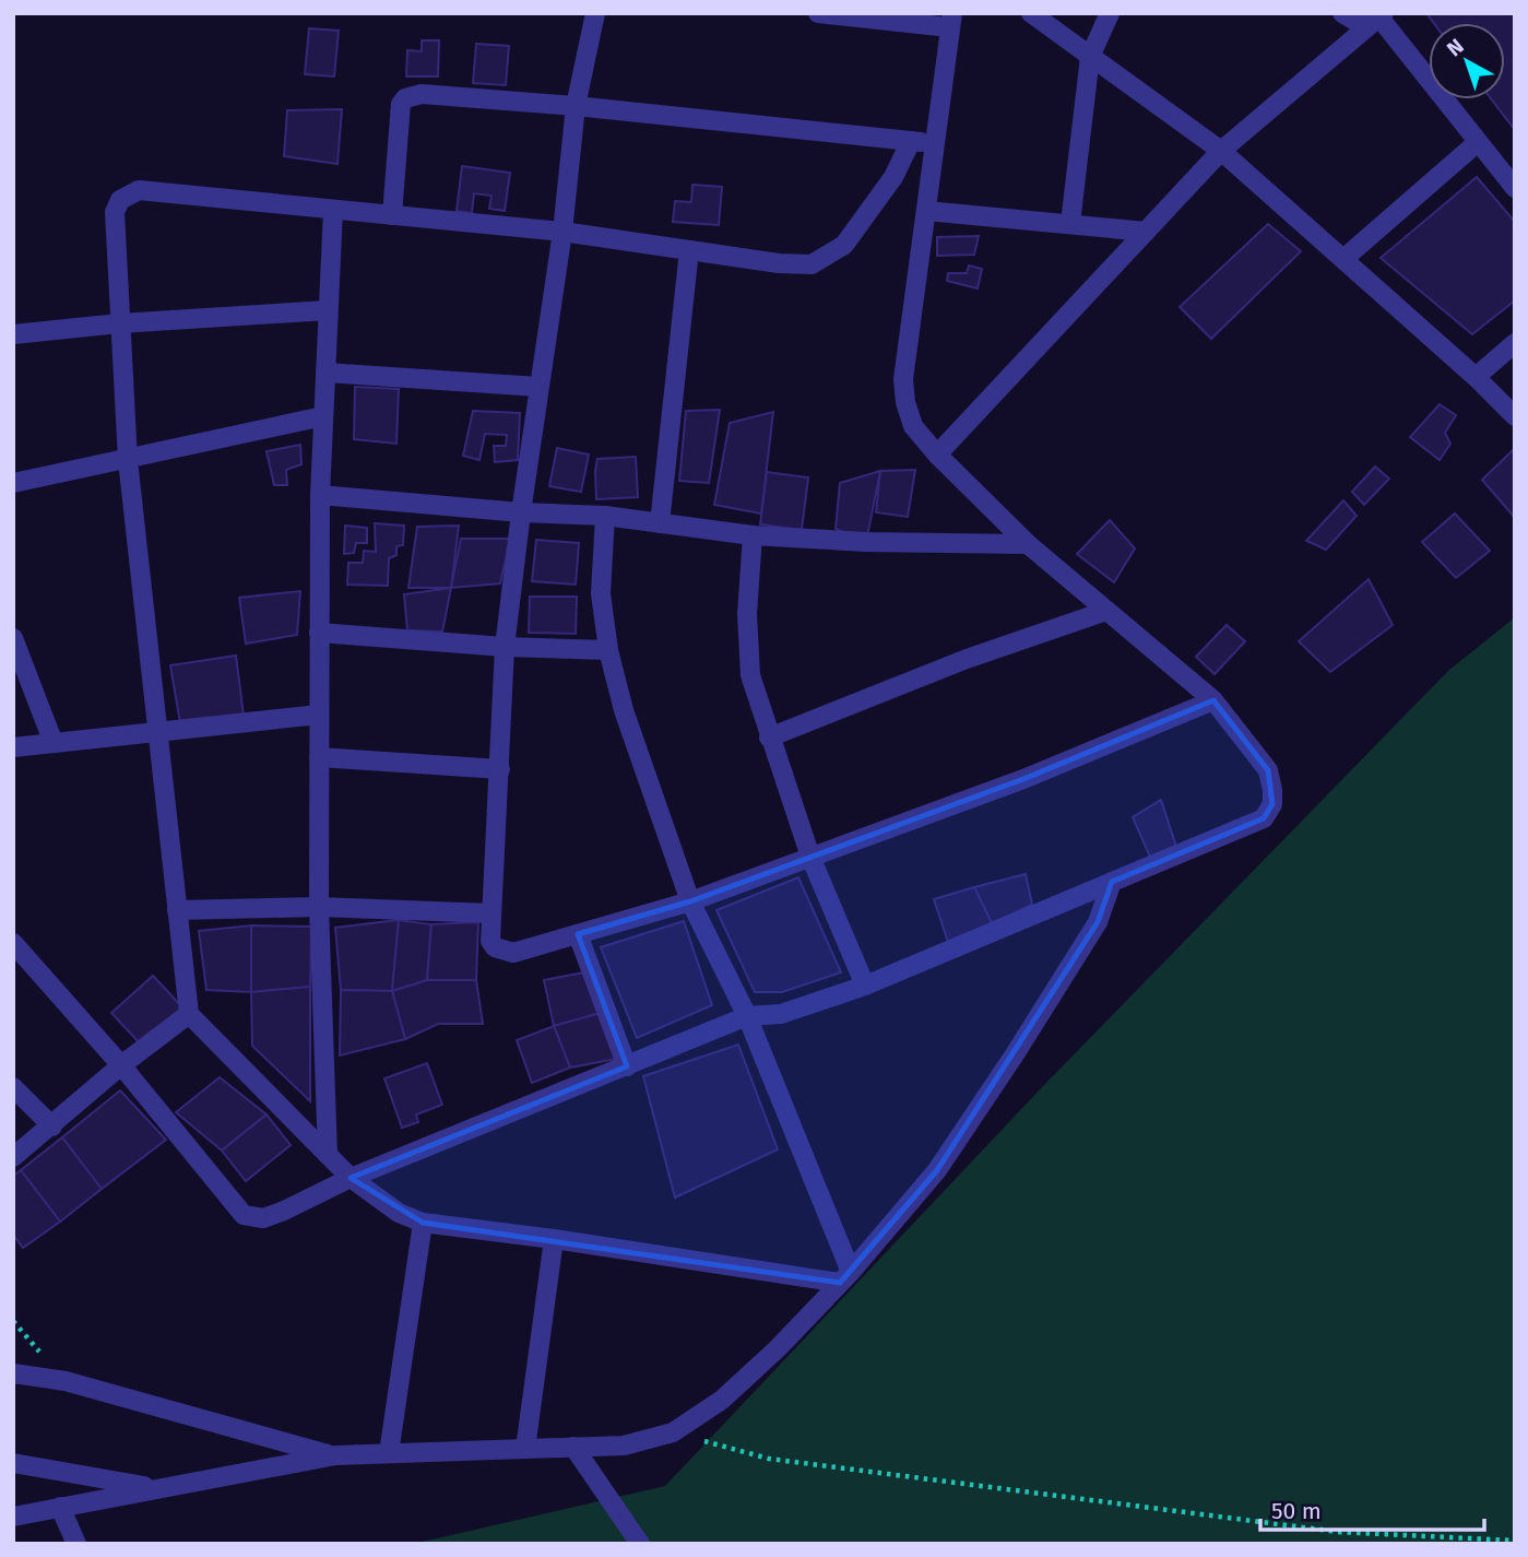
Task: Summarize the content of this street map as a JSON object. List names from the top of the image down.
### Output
{
  "scale_bar": "50 m",
  "north": "top left"
}
